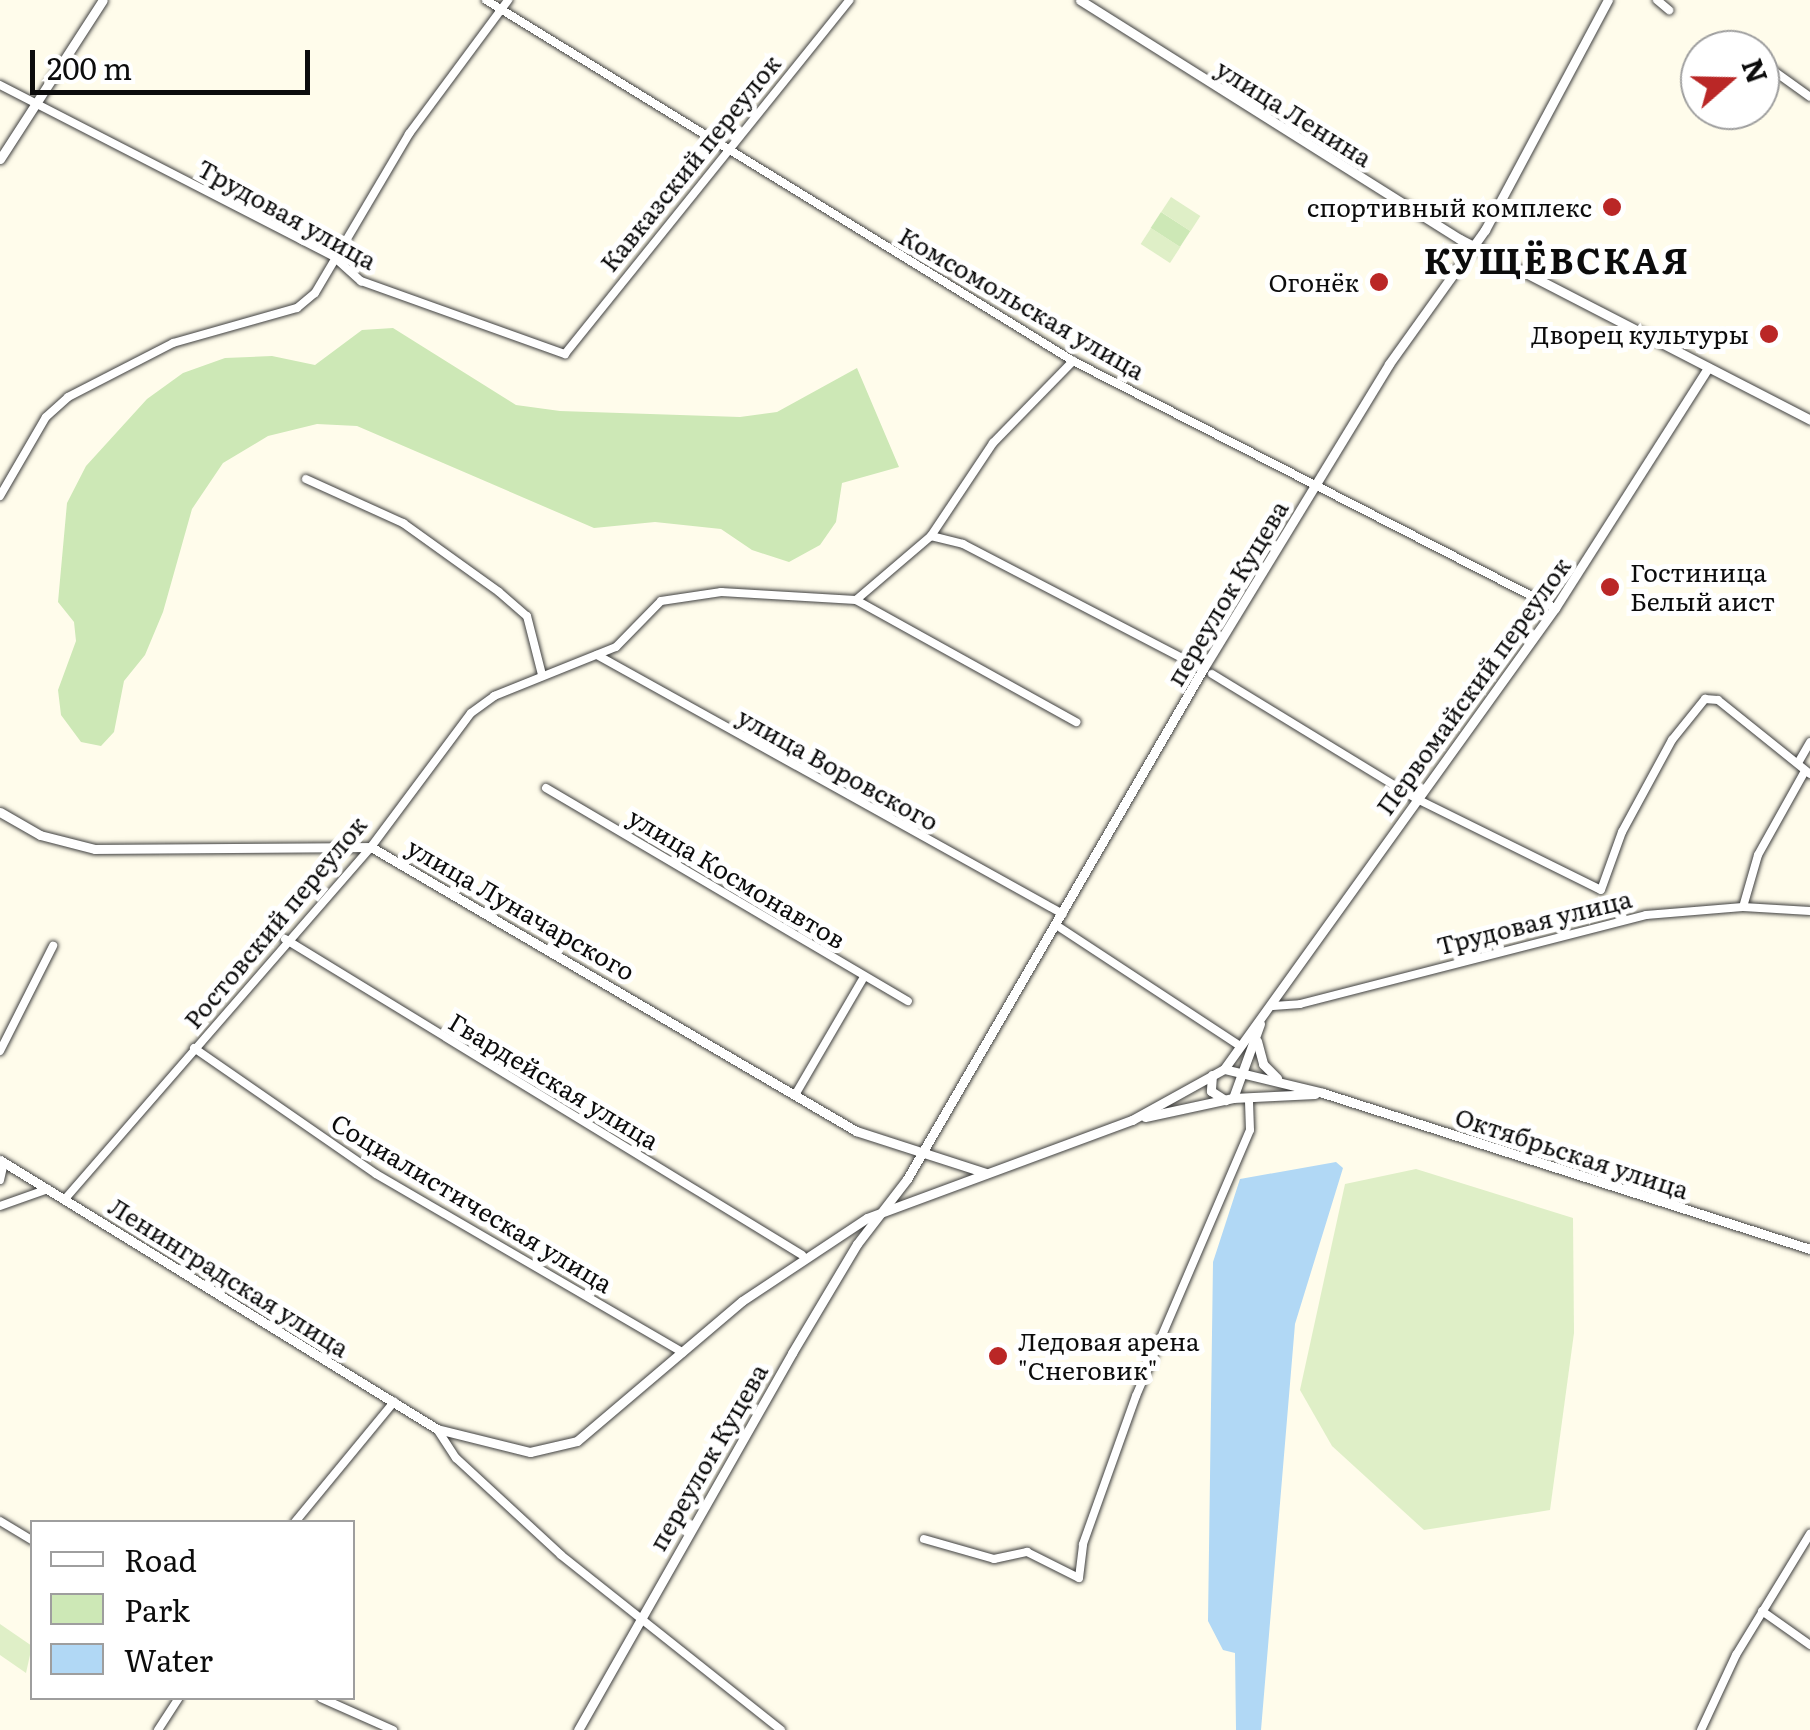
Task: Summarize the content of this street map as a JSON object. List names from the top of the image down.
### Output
{
  "streets": {
    "street": [
      "улица Ленина",
      "Кавказский переулок",
      "Трудовая улица",
      "Комсомольская улица",
      "переулок Куцева",
      "Первомайский переулок",
      "улица Воровского",
      "улица Космонавтов",
      "улица Луначарского",
      "Ростовский переулок",
      "Гвардейская улица",
      "Октябрьская улица",
      "Социалистическая улица",
      "Ленинградская улица"
    ]
  },
  "crossings": [
    ["улица Ленина", "переулок Куцева"],
    ["улица Ленина", "Первомайский переулок"],
    ["Кавказский переулок", "Трудовая улица"],
    ["Кавказский переулок", "Комсомольская улица"],
    ["Трудовая улица", "переулок Куцева"],
    ["Трудовая улица", "Первомайский переулок"],
    ["Комсомольская улица", "переулок Куцева"],
    ["Комсомольская улица", "Первомайский переулок"],
    ["переулок Куцева", "Первомайский переулок"],
    ["переулок Куцева", "улица Воровского"],
    ["переулок Куцева", "улица Луначарского"],
    ["переулок Куцева", "Гвардейская улица"],
    ["переулок Куцева", "Социалистическая улица"],
    ["переулок Куцева", "Ленинградская улица"],
    ["Первомайский переулок", "улица Луначарского"],
    ["Первомайский переулок", "Октябрьская улица"],
    ["улица Воровского", "Ростовский переулок"],
    ["улица Луначарского", "Ростовский переулок"],
    ["Ростовский переулок", "Гвардейская улица"],
    ["Ростовский переулок", "Социалистическая улица"],
    ["Ростовский переулок", "Ленинградская улица"]
  ],
  "districts": ["КУЩЁВСКАЯ"],
  "places": [
    "спортивный комплекс",
    "Огонёк",
    "Дворец культуры",
    "Гостиница Белый аист",
    "Ледовая арена \"Снеговик\""
  ],
  "legend": ["Road", "Park", "Water"],
  "scale_bar": "200 m",
  "north": "right"
}
